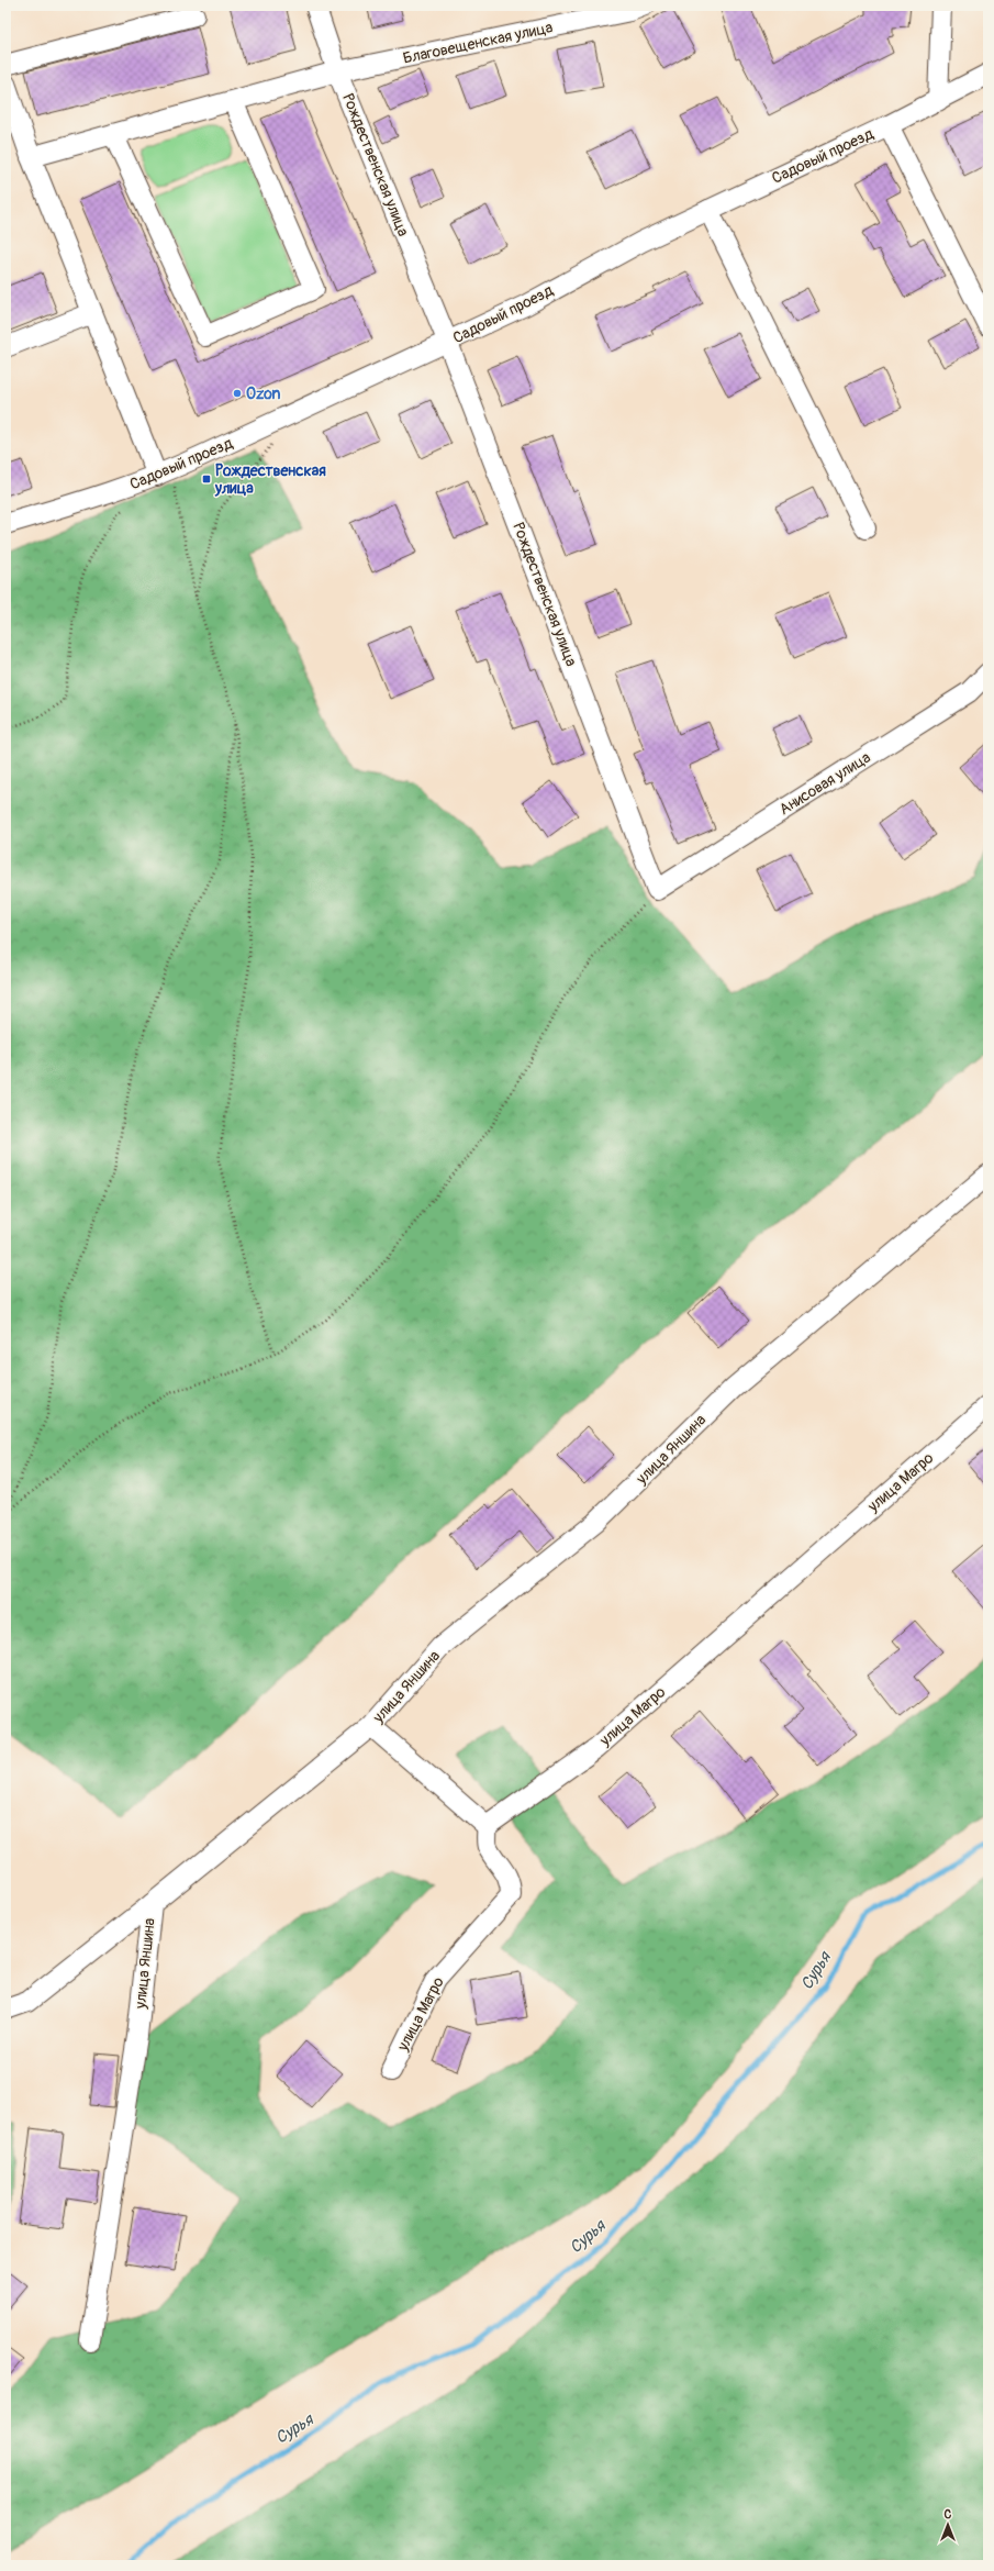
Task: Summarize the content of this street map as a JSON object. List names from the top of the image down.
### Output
{
  "streets": {
    "street": [
      "Благовещенская улица",
      "Садовый проезд",
      "Рождественская улица",
      "Анисовая улица",
      "улица Яншина",
      "улица Магро"
    ]
  },
  "crossings": [
    ["Благовещенская улица", "Рождественская улица"],
    ["Садовый проезд", "Рождественская улица"],
    ["Рождественская улица", "Анисовая улица"]
  ],
  "water": ["Сурья"],
  "places": {
    "other": ["Ozon"],
    "transit": ["Рождественская улица"]
  },
  "north": "top"
}
